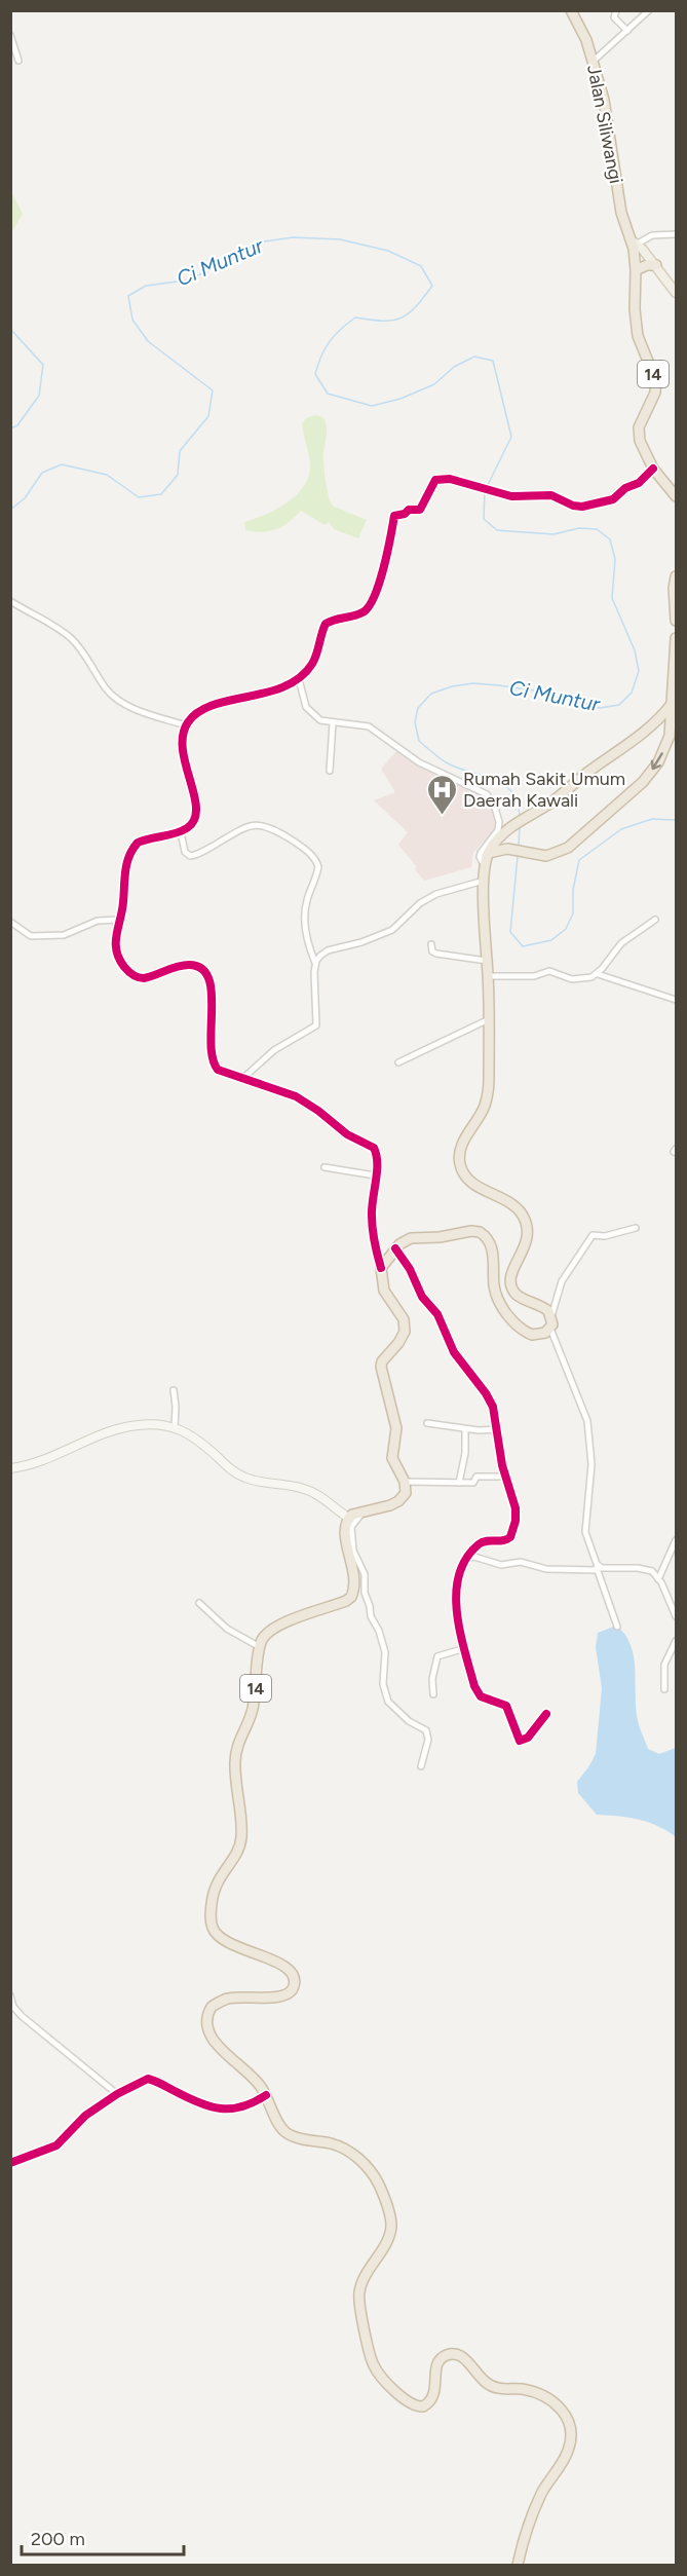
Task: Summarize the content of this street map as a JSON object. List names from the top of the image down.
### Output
{
  "streets": {
    "highway": ["Jalan Siliwangi", "14"]
  },
  "crossings": [
    ["Jalan Siliwangi", "14"]
  ],
  "water": ["Ci Muntur"],
  "places": {
    "hospital": ["Rumah Sakit Umum Daerah Kawali"]
  },
  "scale_bar": "200 m"
}
